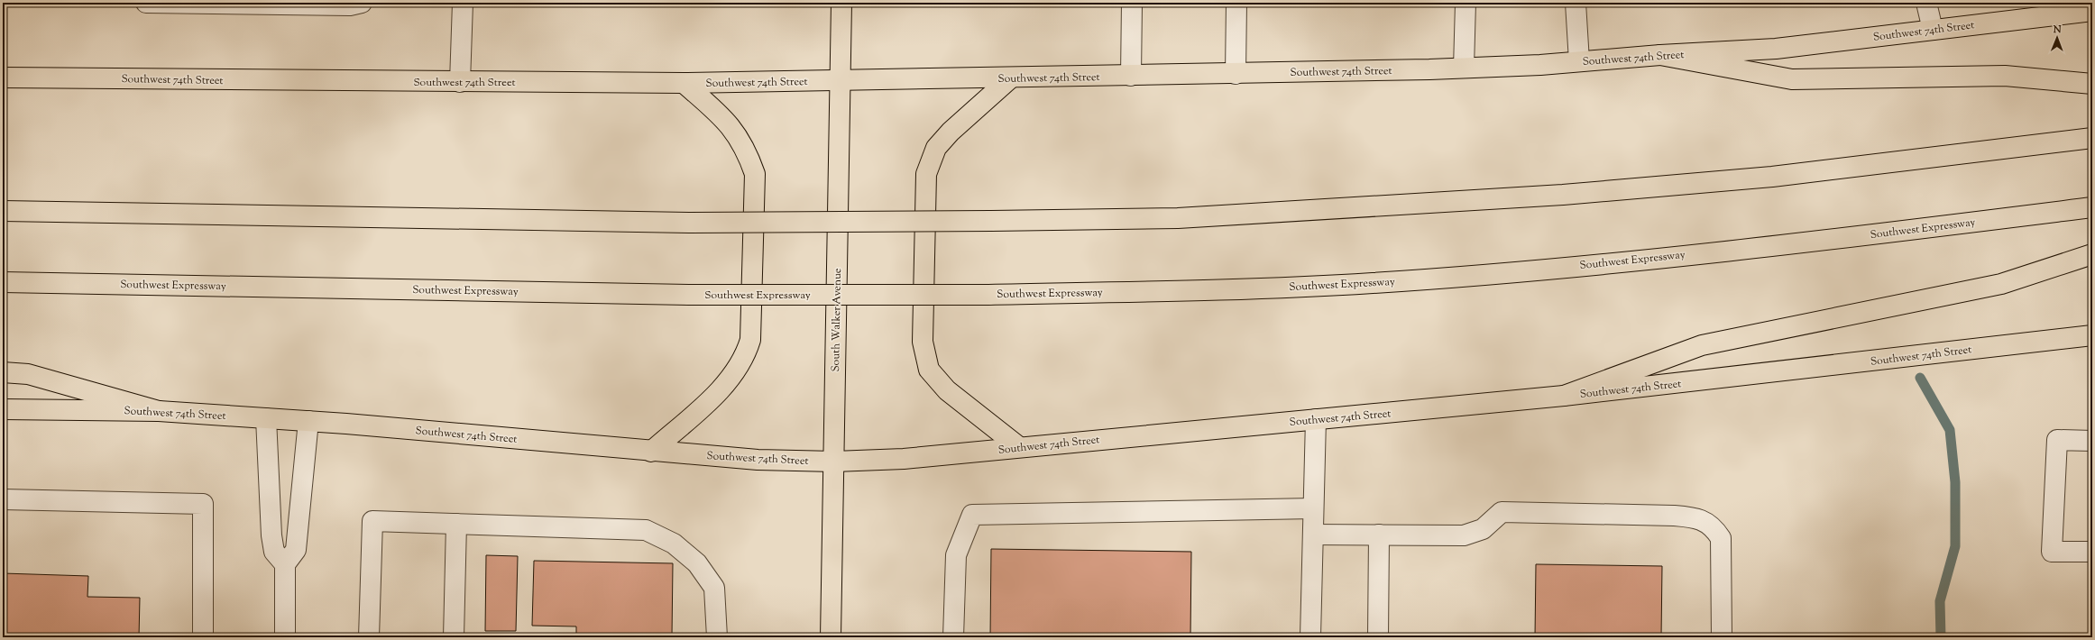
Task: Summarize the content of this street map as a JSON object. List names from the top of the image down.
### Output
{
  "streets": {
    "main road": ["Southwest 74th Street", "Southwest Expressway", "South Walker Avenue"]
  },
  "crossings": [
    ["Southwest 74th Street", "South Walker Avenue"]
  ],
  "north": "top"
}
